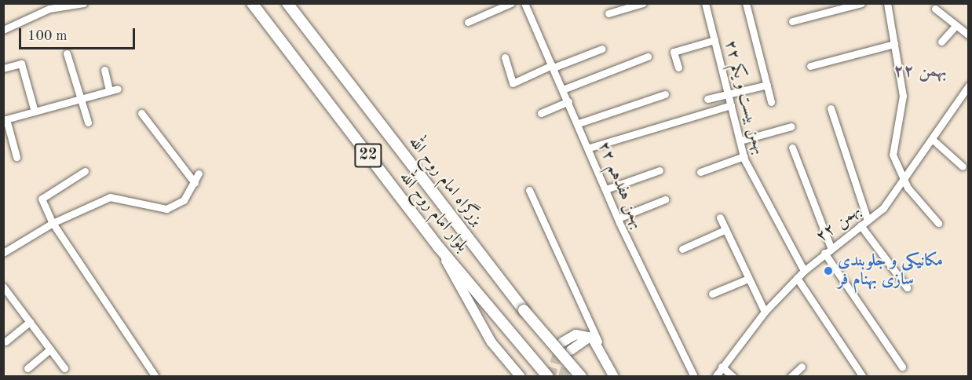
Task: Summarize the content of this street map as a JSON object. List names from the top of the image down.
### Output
{
  "streets": {
    "highway": ["22", "بزرگراه امام روح الله", "بلوار امام روح الله"],
    "street": ["۲۲ بهمن بیست و یکم", "۲۲ بهمن هفدهم", "۲۲ بهمن"]
  },
  "crossings": [
    ["۲۲ بهمن بیست و یکم", "۲۲ بهمن"]
  ],
  "districts": ["۲۲ بهمن"],
  "places": ["مکانیکی و جلوبندی سازی بهنام فر"],
  "scale_bar": "100 m"
}
